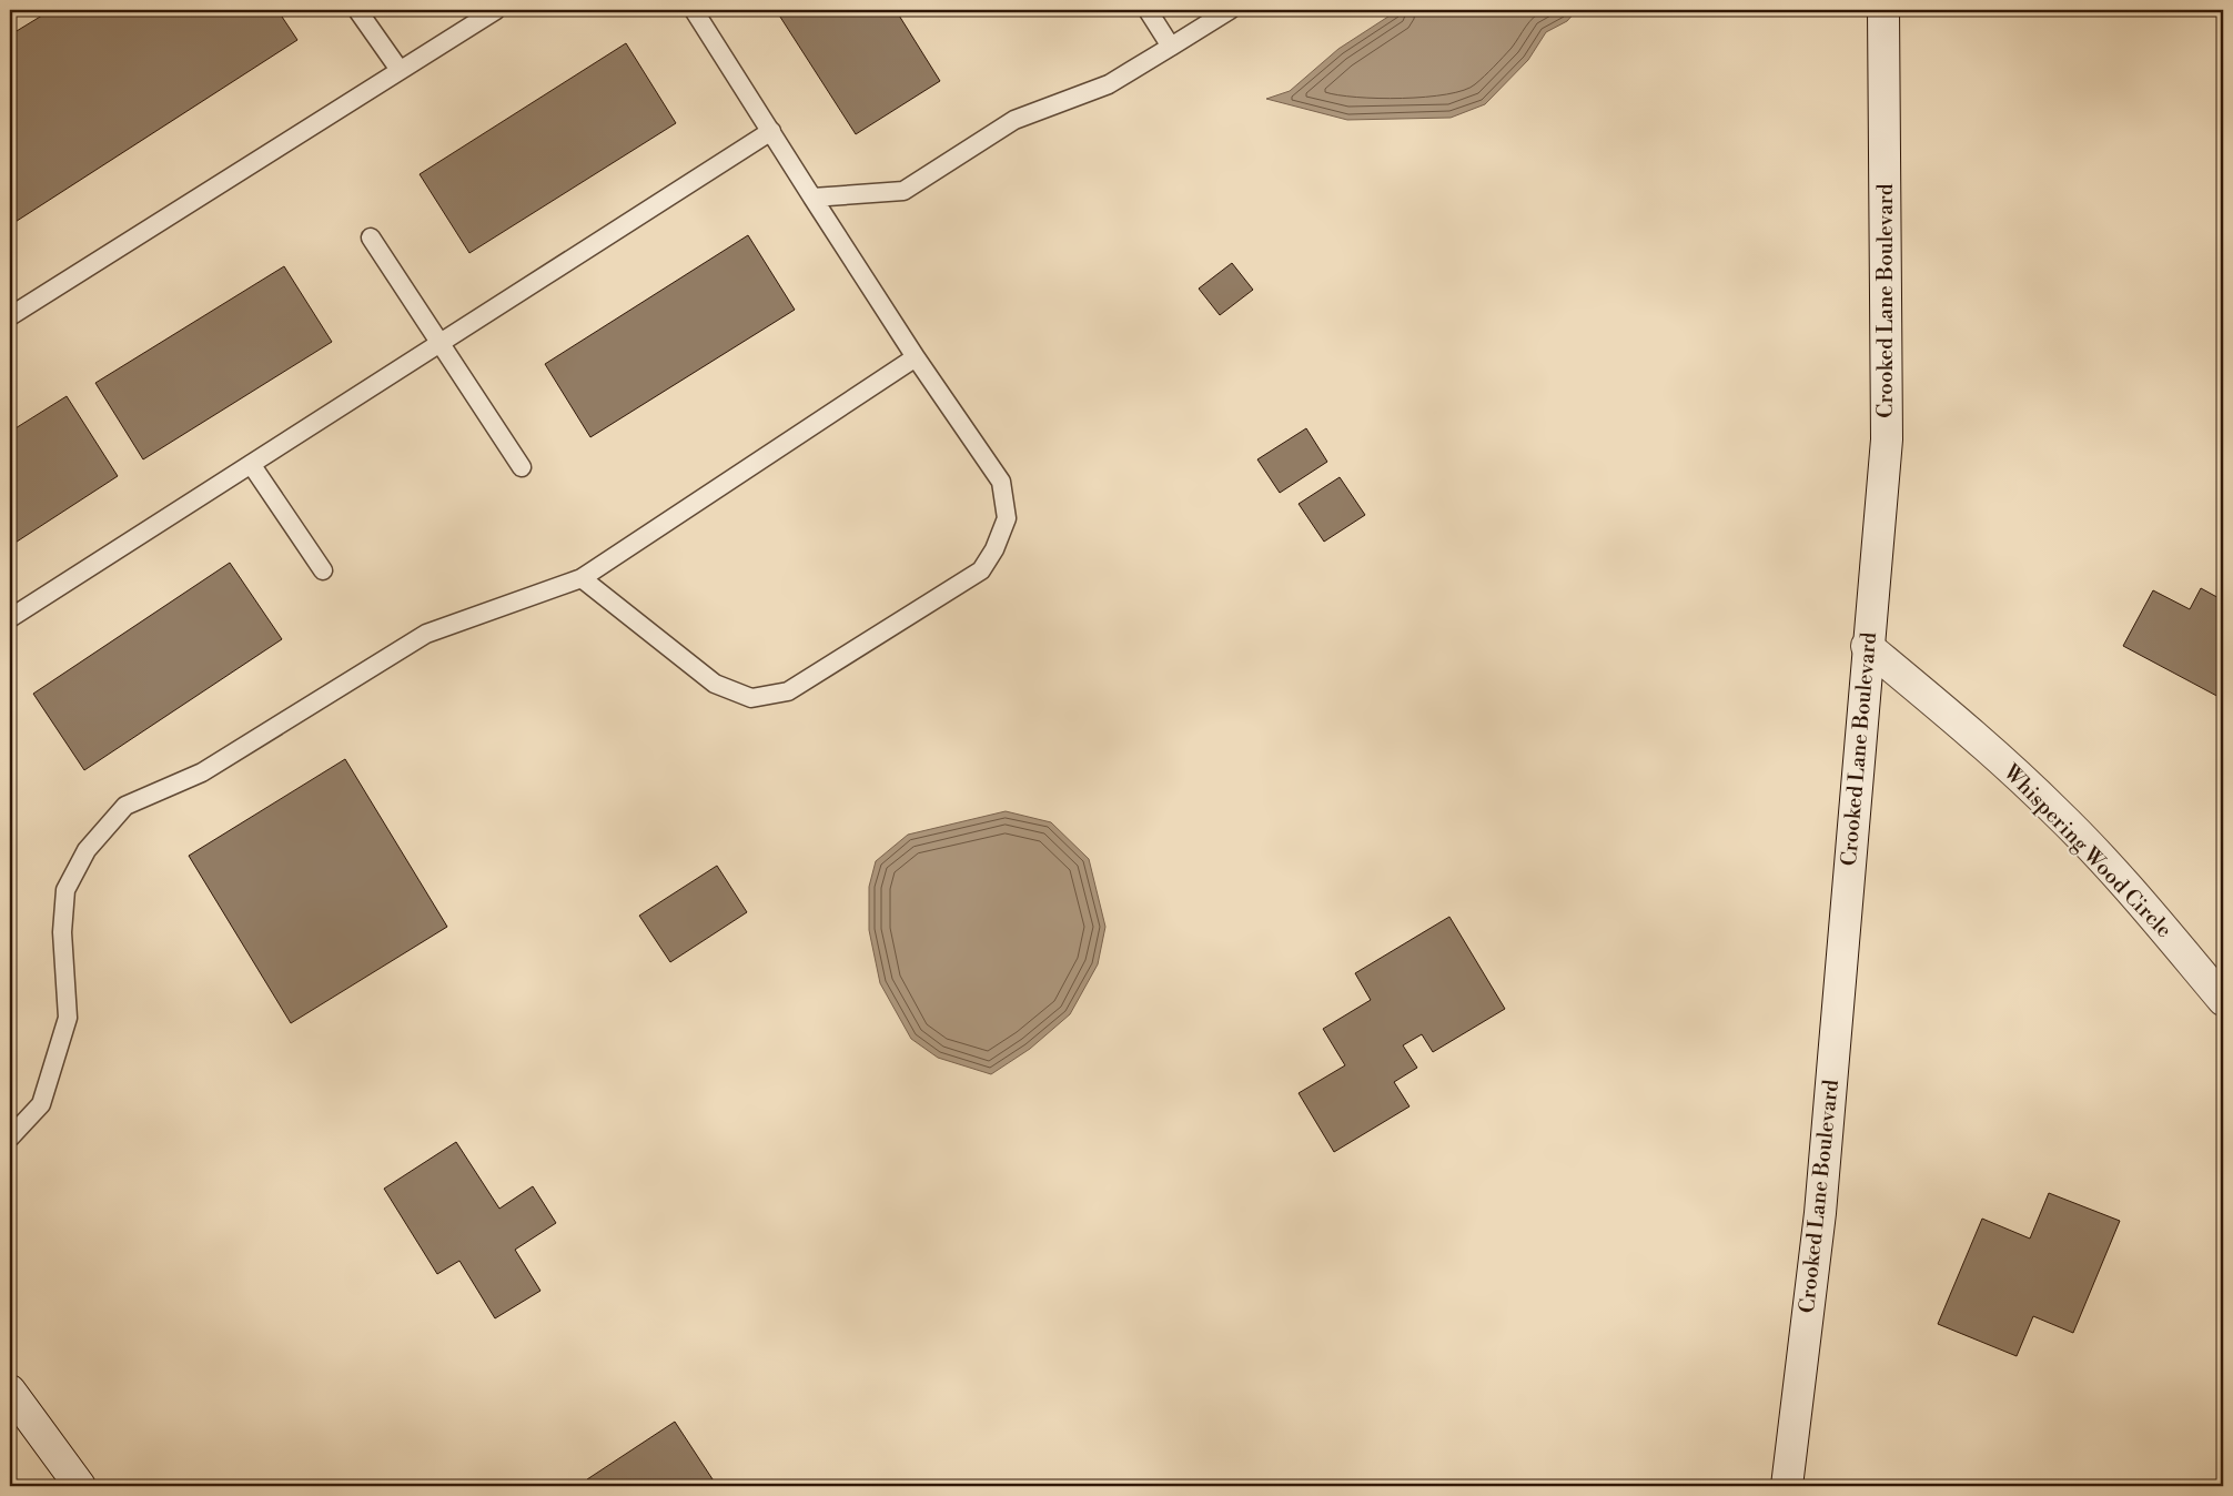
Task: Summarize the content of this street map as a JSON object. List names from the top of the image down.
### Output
{
  "streets": {
    "street": ["Crooked Lane Boulevard", "Whispering Wood Circle"]
  },
  "crossings": [
    ["Crooked Lane Boulevard", "Whispering Wood Circle"]
  ]
}
